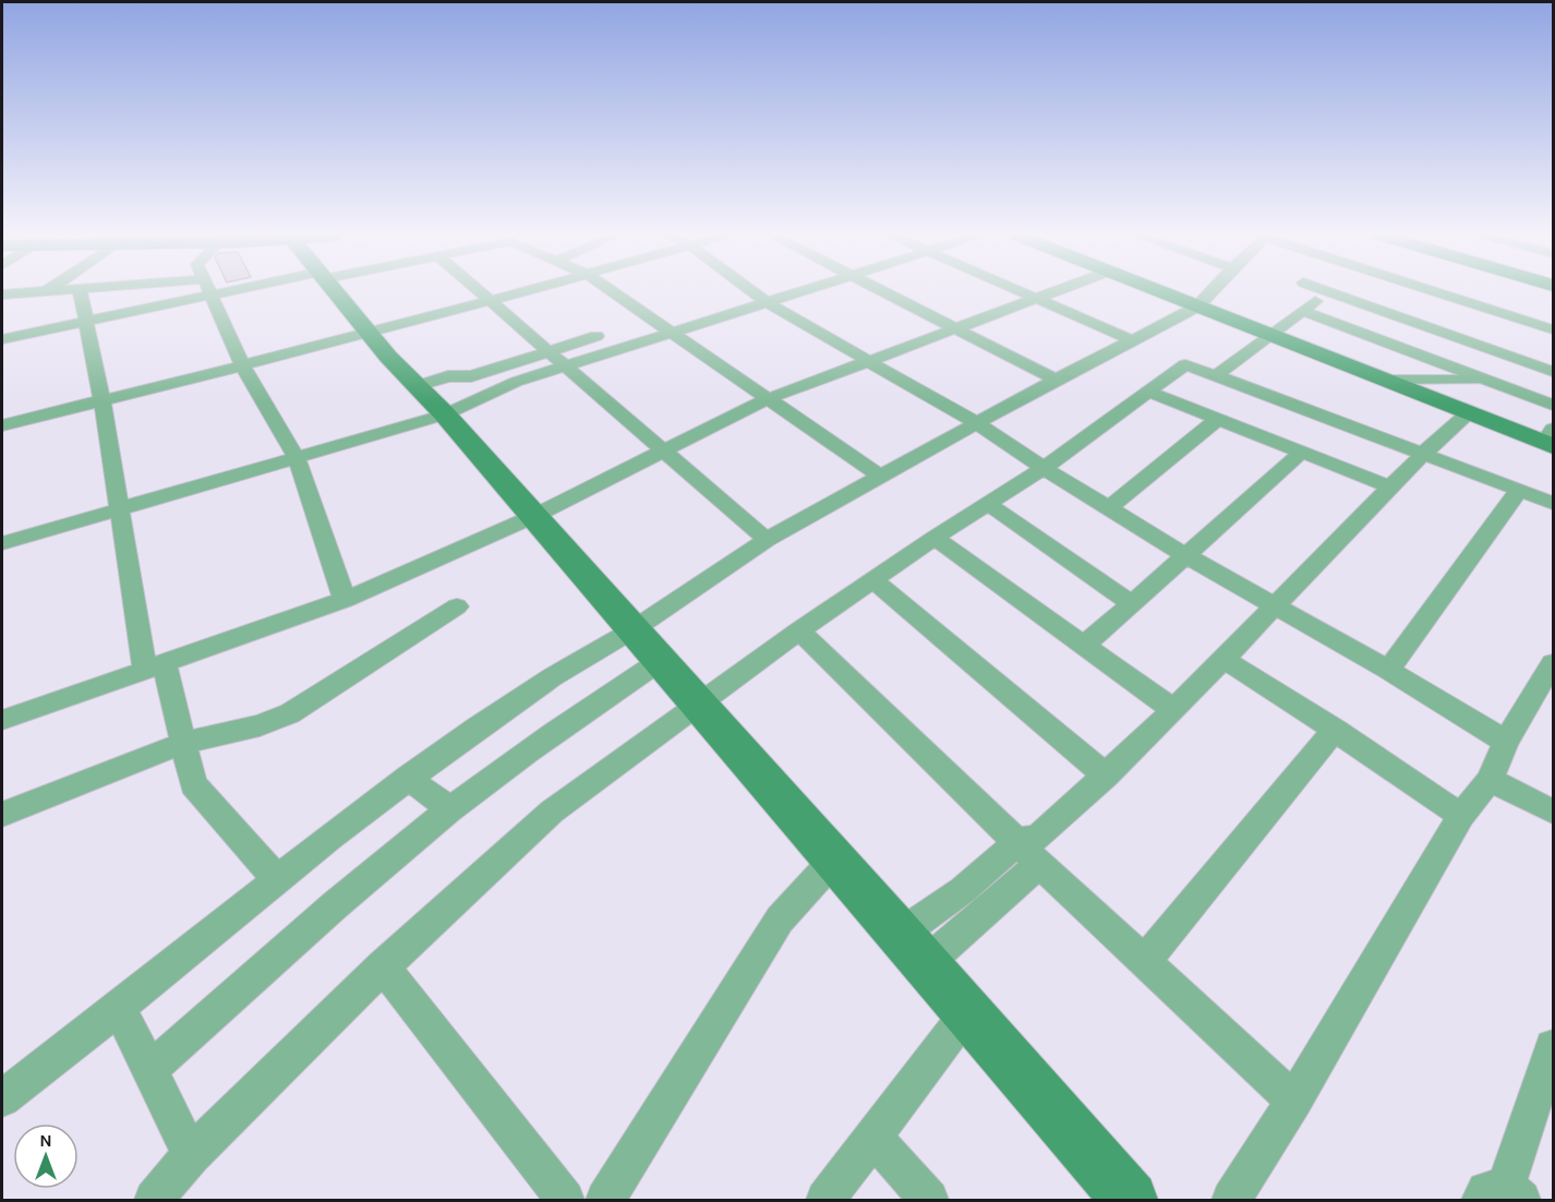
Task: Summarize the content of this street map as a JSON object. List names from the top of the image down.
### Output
{
  "north": "top"
}
